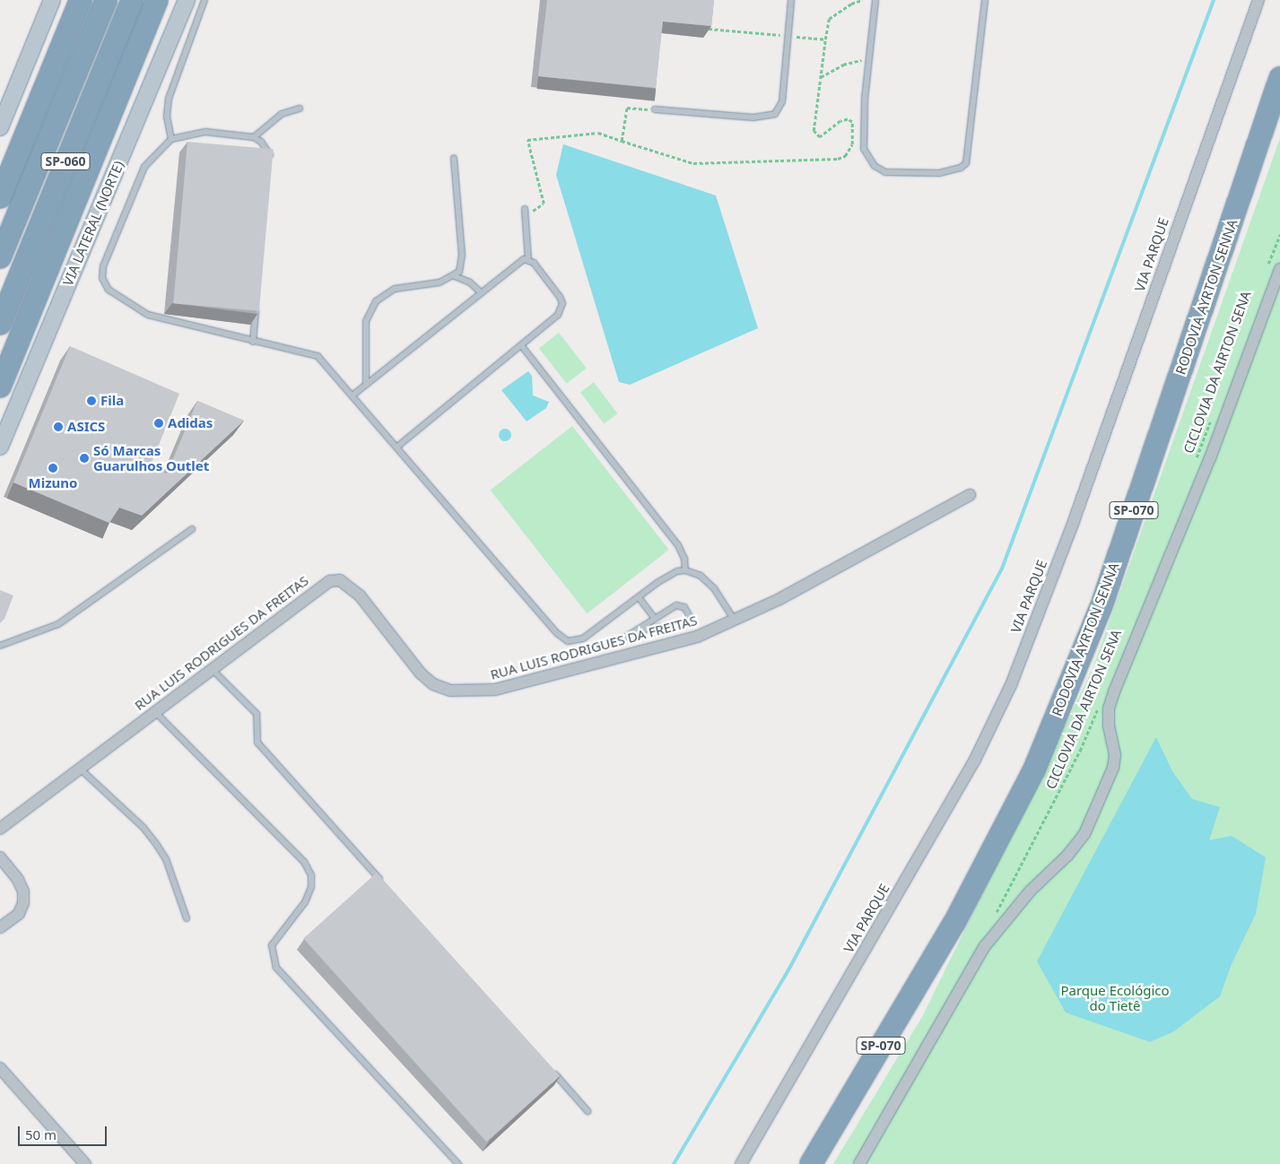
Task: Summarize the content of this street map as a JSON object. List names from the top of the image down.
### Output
{
  "streets": {
    "highway": ["SP-060", "RODOVIA AYRTON SENNA", "SP-070"],
    "main road": ["VIA LATERAL (NORTE)"],
    "street": ["VIA PARQUE", "RUA LUIS RODRIGUES DA FREITAS"],
    "path": ["CICLOVIA DA AIRTON SENA"]
  },
  "parks": ["Parque Ecológico do Tietê"],
  "places": [
    "Fila",
    "Adidas",
    "ASICS",
    "Só Marcas Guarulhos Outlet",
    "Mizuno"
  ],
  "scale_bar": "50 m"
}
